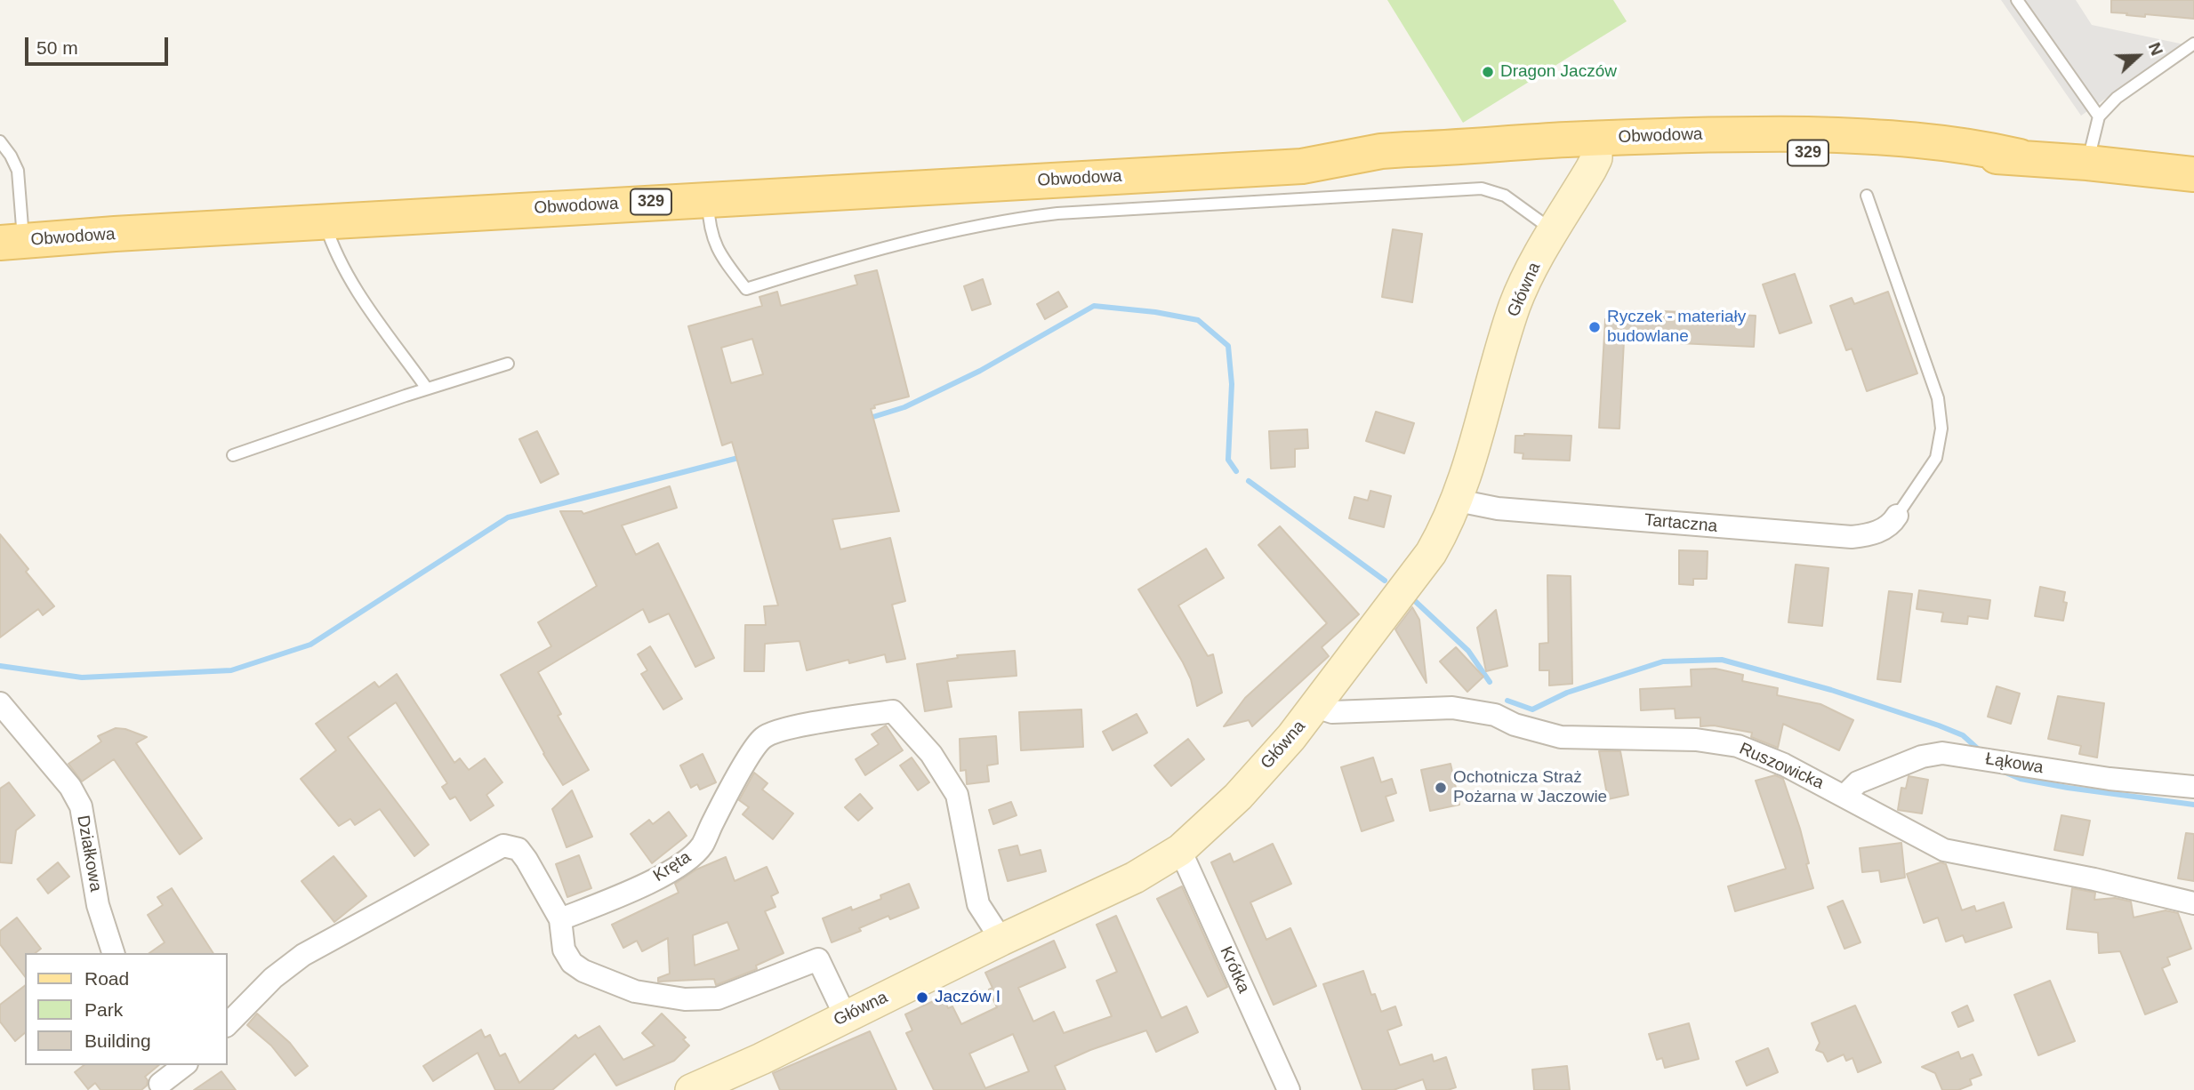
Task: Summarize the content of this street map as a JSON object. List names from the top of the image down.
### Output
{
  "streets": {
    "main road": ["Obwodowa", "329"],
    "street": [
      "Główna",
      "Tartaczna",
      "Łąkowa",
      "Ruszowicka",
      "Działkowa",
      "Kręta",
      "Krótka"
    ]
  },
  "crossings": [
    ["Obwodowa", "Główna"],
    ["Główna", "Tartaczna"],
    ["Główna", "Ruszowicka"],
    ["Główna", "Kręta"],
    ["Główna", "Krótka"],
    ["Łąkowa", "Ruszowicka"]
  ],
  "places": [
    "Dragon Jaczów",
    "Ryczek - materiały budowlane",
    "Ochotnicza Straż Pożarna w Jaczowie",
    "Jaczów I"
  ],
  "legend": ["Road", "Park", "Building"],
  "scale_bar": "50 m",
  "north": "right"
}
